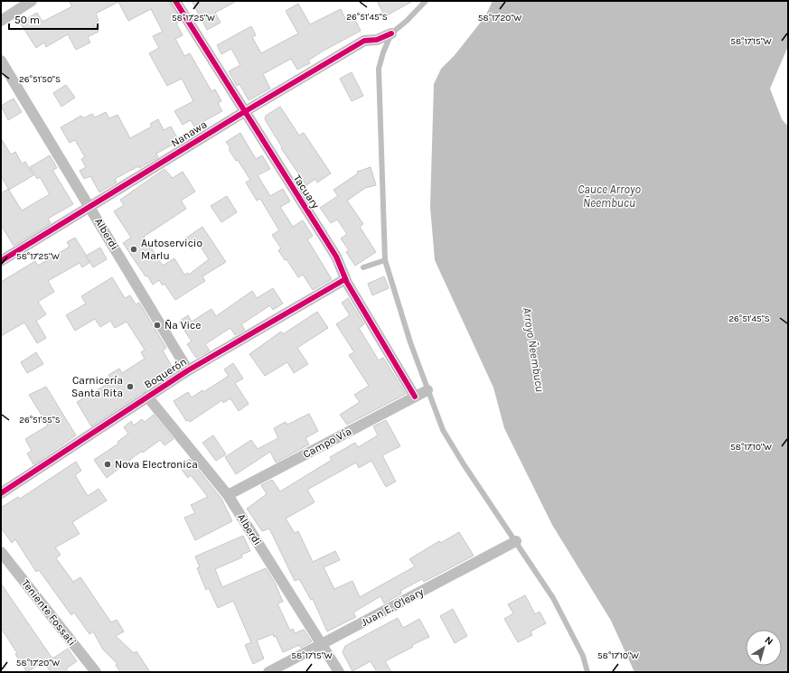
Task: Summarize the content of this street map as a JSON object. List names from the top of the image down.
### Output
{
  "streets": {
    "street": [
      "Nanawa",
      "Tacuary",
      "Alberdi",
      "Boquerón",
      "Campo Vía",
      "Juan E. O'leary",
      "Teniente Fossati"
    ]
  },
  "crossings": [
    ["Nanawa", "Tacuary"],
    ["Nanawa", "Alberdi"],
    ["Tacuary", "Boquerón"],
    ["Tacuary", "Campo Vía"],
    ["Alberdi", "Boquerón"],
    ["Alberdi", "Campo Vía"],
    ["Alberdi", "Juan E. O'leary"]
  ],
  "water": ["Cauce Arroyo Ñeembucu", "Arroyo Ñeembucu"],
  "places": [
    "Autoservicio Marlu",
    "Ña Vice",
    "Carnicería Santa Rita",
    "Nova Electronica"
  ],
  "scale_bar": "50 m",
  "north": "top right",
  "coordinates": [
    "26°51'45\"S",
    "58°17'25\"W",
    "58°17'20\"W",
    "58°17'15\"W",
    "26°51'50\"S",
    "26°51'55\"S",
    "58°17'10\"W"
  ]
}
